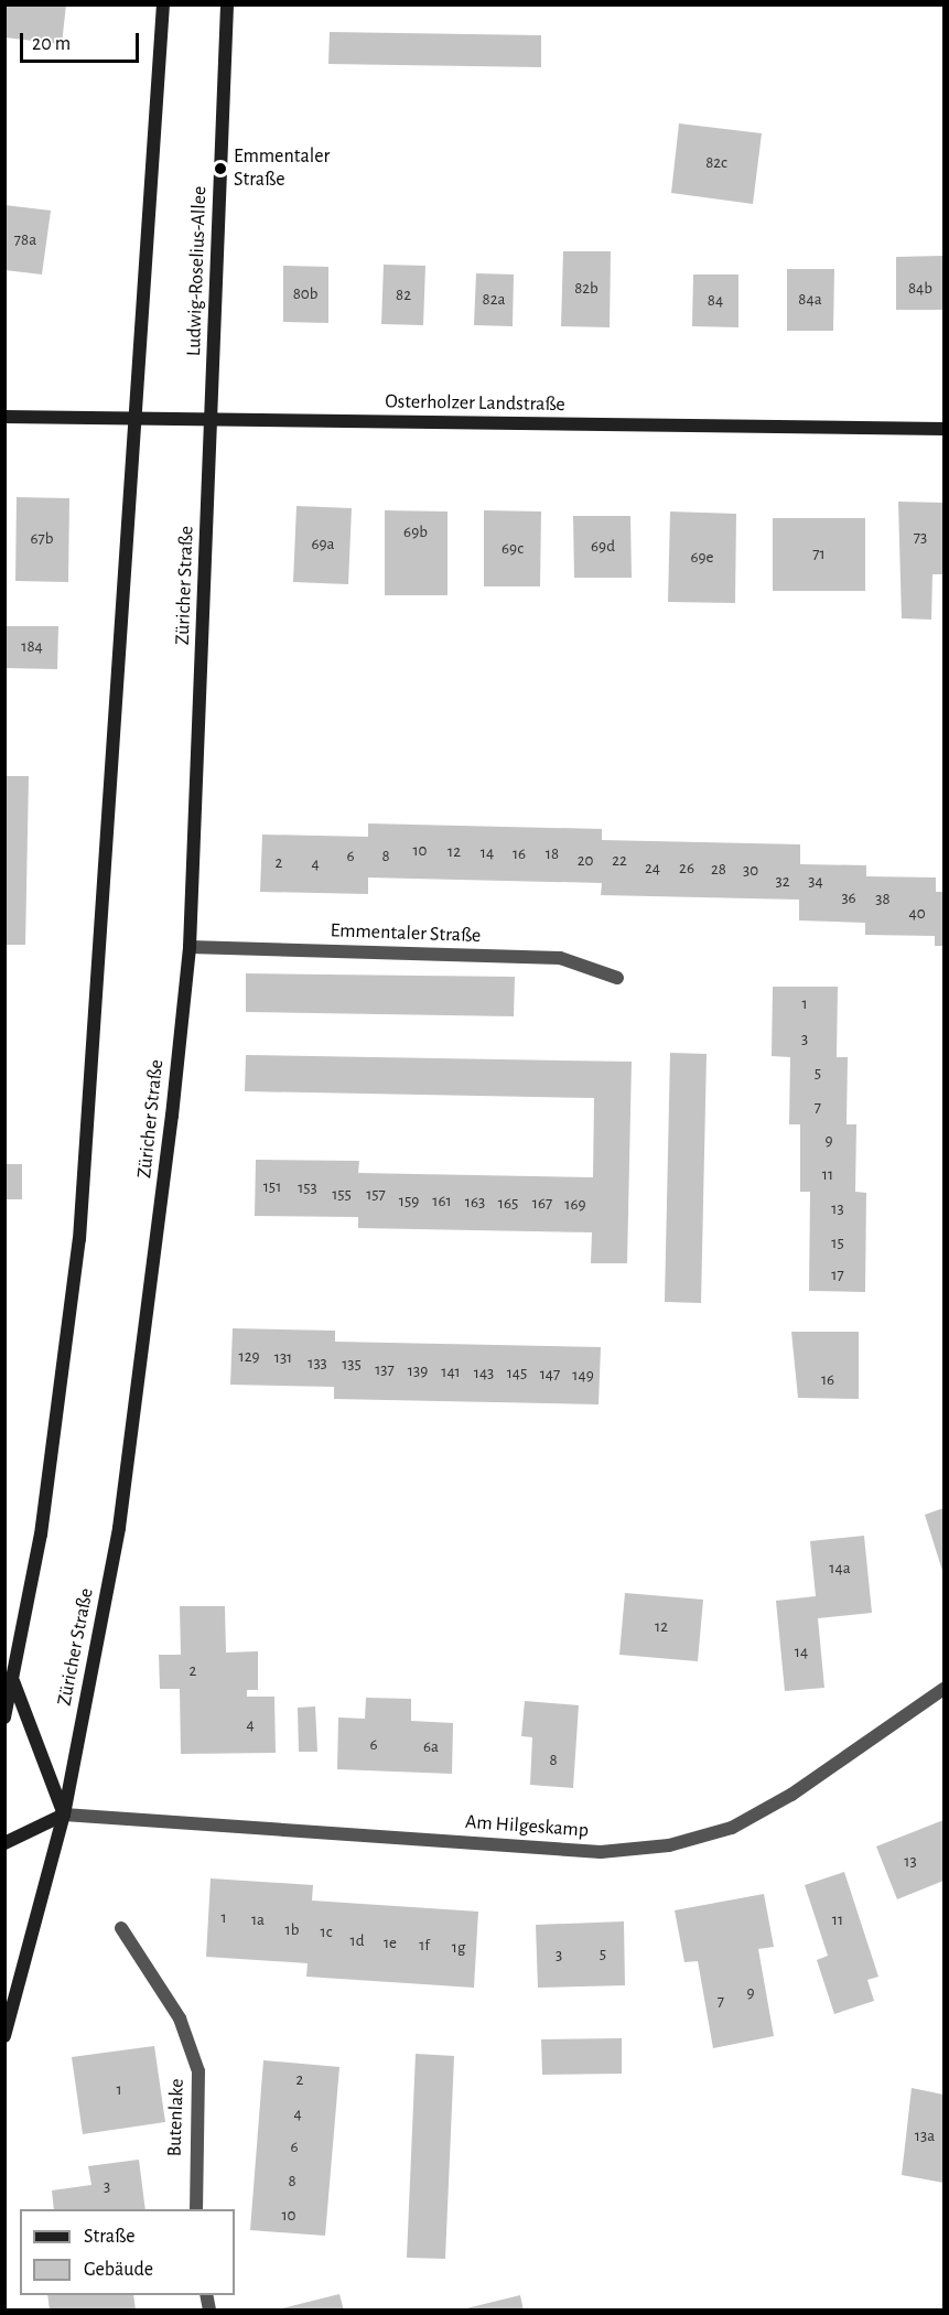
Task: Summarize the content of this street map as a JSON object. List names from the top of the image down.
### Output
{
  "streets": {
    "main road": ["Ludwig-Roselius-Allee", "Osterholzer Landstraße", "Züricher Straße"],
    "street": ["Emmentaler Straße", "Am Hilgeskamp", "Butenlake"]
  },
  "crossings": [
    ["Ludwig-Roselius-Allee", "Osterholzer Landstraße"],
    ["Ludwig-Roselius-Allee", "Züricher Straße"],
    ["Osterholzer Landstraße", "Züricher Straße"],
    ["Züricher Straße", "Emmentaler Straße"],
    ["Züricher Straße", "Am Hilgeskamp"]
  ],
  "places": ["Emmentaler Straße"],
  "house_numbers": [
    "82c",
    "78a",
    "82b",
    "84b",
    "80b",
    "82",
    "82a",
    "84a",
    "84",
    "69b",
    "73",
    "67b",
    "69a",
    "69d",
    "69c",
    "71",
    "69e",
    "184",
    "10",
    "12",
    "14",
    "16",
    "18",
    "6",
    "8",
    "20",
    "22",
    "2",
    "4",
    "24",
    "26",
    "28",
    "30",
    "32",
    "34",
    "36",
    "38",
    "40",
    "1",
    "3",
    "5",
    "7",
    "9",
    "11",
    "151",
    "153",
    "155",
    "157",
    "159",
    "161",
    "163",
    "165",
    "167",
    "169",
    "13",
    "15",
    "17",
    "129",
    "131",
    "133",
    "135",
    "137",
    "139",
    "141",
    "143",
    "145",
    "147",
    "149",
    "16",
    "14a",
    "12",
    "14",
    "2",
    "4",
    "6",
    "6a",
    "8",
    "13",
    "1",
    "1a",
    "11",
    "1b",
    "1c",
    "1d",
    "1e",
    "1f",
    "1g",
    "5",
    "3",
    "9",
    "7",
    "2",
    "1",
    "4",
    "13a",
    "6",
    "8",
    "3",
    "10"
  ],
  "legend": ["Straße", "Gebäude"],
  "scale_bar": "20 m"
}
